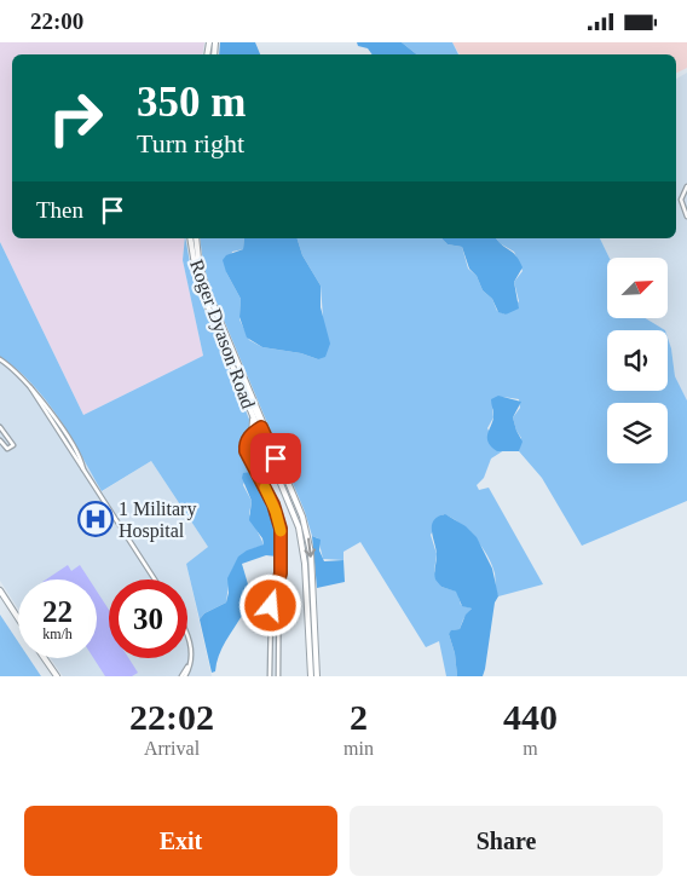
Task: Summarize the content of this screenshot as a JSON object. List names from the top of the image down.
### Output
{
  "streets": {
    "main road": ["Roger Dyason Road"]
  },
  "places": {
    "hospital": ["1 Military Hospital"]
  },
  "north": "top right",
  "page": {
    "status": "22:00",
    "turn": ["350 m", "Turn right"],
    "then": "Then",
    "speed": "22 km/h",
    "limit": "30",
    "eta": [
      "22:02",
      "Arrival",
      "2",
      "min",
      "440",
      "m"
    ],
    "buttons": ["Exit", "Share"]
  }
}
